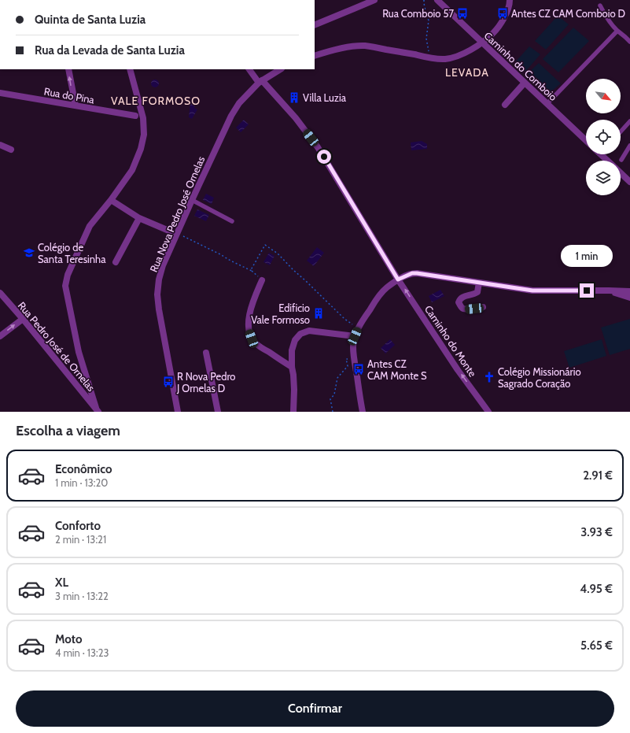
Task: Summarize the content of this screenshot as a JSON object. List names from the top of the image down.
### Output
{
  "streets": {
    "street": [
      "Caminho do Comboio",
      "Rua do Pina",
      "Rua Nova Pedro José Ornelas",
      "Caminho do Monte",
      "Rua Pedro José de Ornelas"
    ]
  },
  "crossings": [
    ["Rua Nova Pedro José Ornelas", "Caminho do Monte"]
  ],
  "one_way": ["Caminho do Monte"],
  "districts": ["LEVADA", "VALE FORMOSO"],
  "places": {
    "bus stop": [
      "Rua Comboio 57",
      "Antes CZ CAM Comboio D",
      "Antes CZ CAM Monte S",
      "R Nova Pedro J Ornelas D"
    ],
    "building": ["Villa Luzia", "Edificio Vale Formoso"],
    "school or university": ["Colégio de Santa Teresinha"],
    "church": ["Colégio Missionário Sagrado Coração"]
  },
  "north": "bottom right",
  "page": {
    "banner": ["Quinta de Santa Luzia", "Rua da Levada de Santa Luzia"],
    "bubble": "1 min",
    "heading": "Escolha a viagem",
    "list": [
      {
        "name": "Econômico",
        "note": "1 min · 13:20",
        "value": "2.91 €"
      },
      {
        "name": "Conforto",
        "note": "2 min · 13:21",
        "value": "3.93 €"
      },
      {
        "name": "XL",
        "note": "3 min · 13:22",
        "value": "4.95 €"
      },
      {
        "name": "Moto",
        "note": "4 min · 13:23",
        "value": "5.65 €"
      }
    ],
    "buttons": "Confirmar"
  }
}
